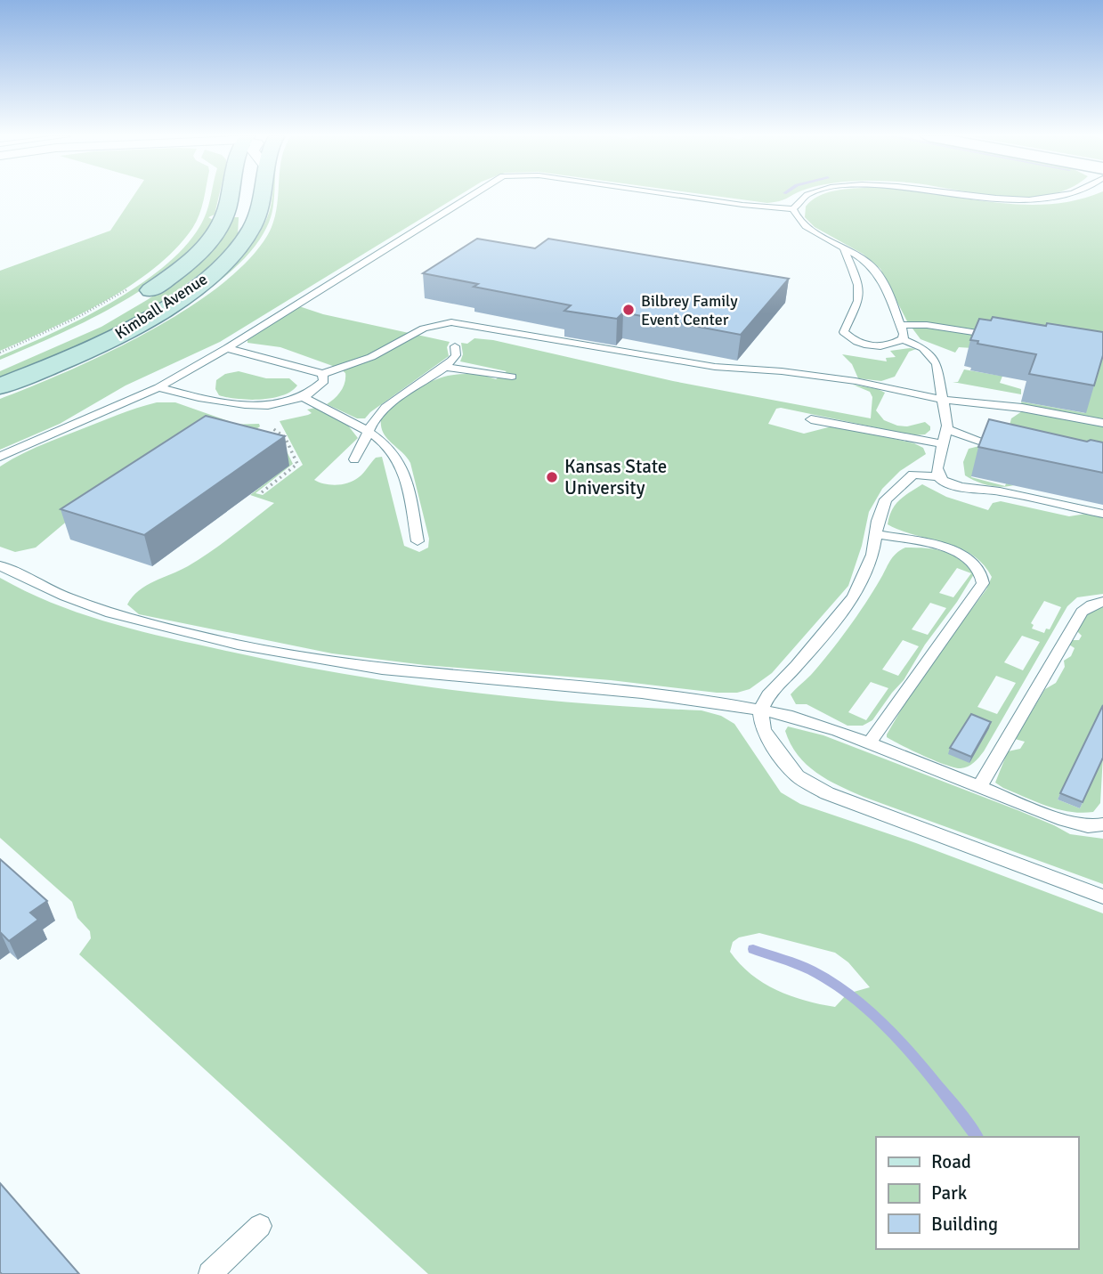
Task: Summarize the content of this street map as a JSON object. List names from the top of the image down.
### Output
{
  "streets": {
    "main road": ["Kimball Avenue"]
  },
  "places": ["Bilbrey Family Event Center", "Kansas State University"],
  "legend": ["Road", "Park", "Building"]
}
